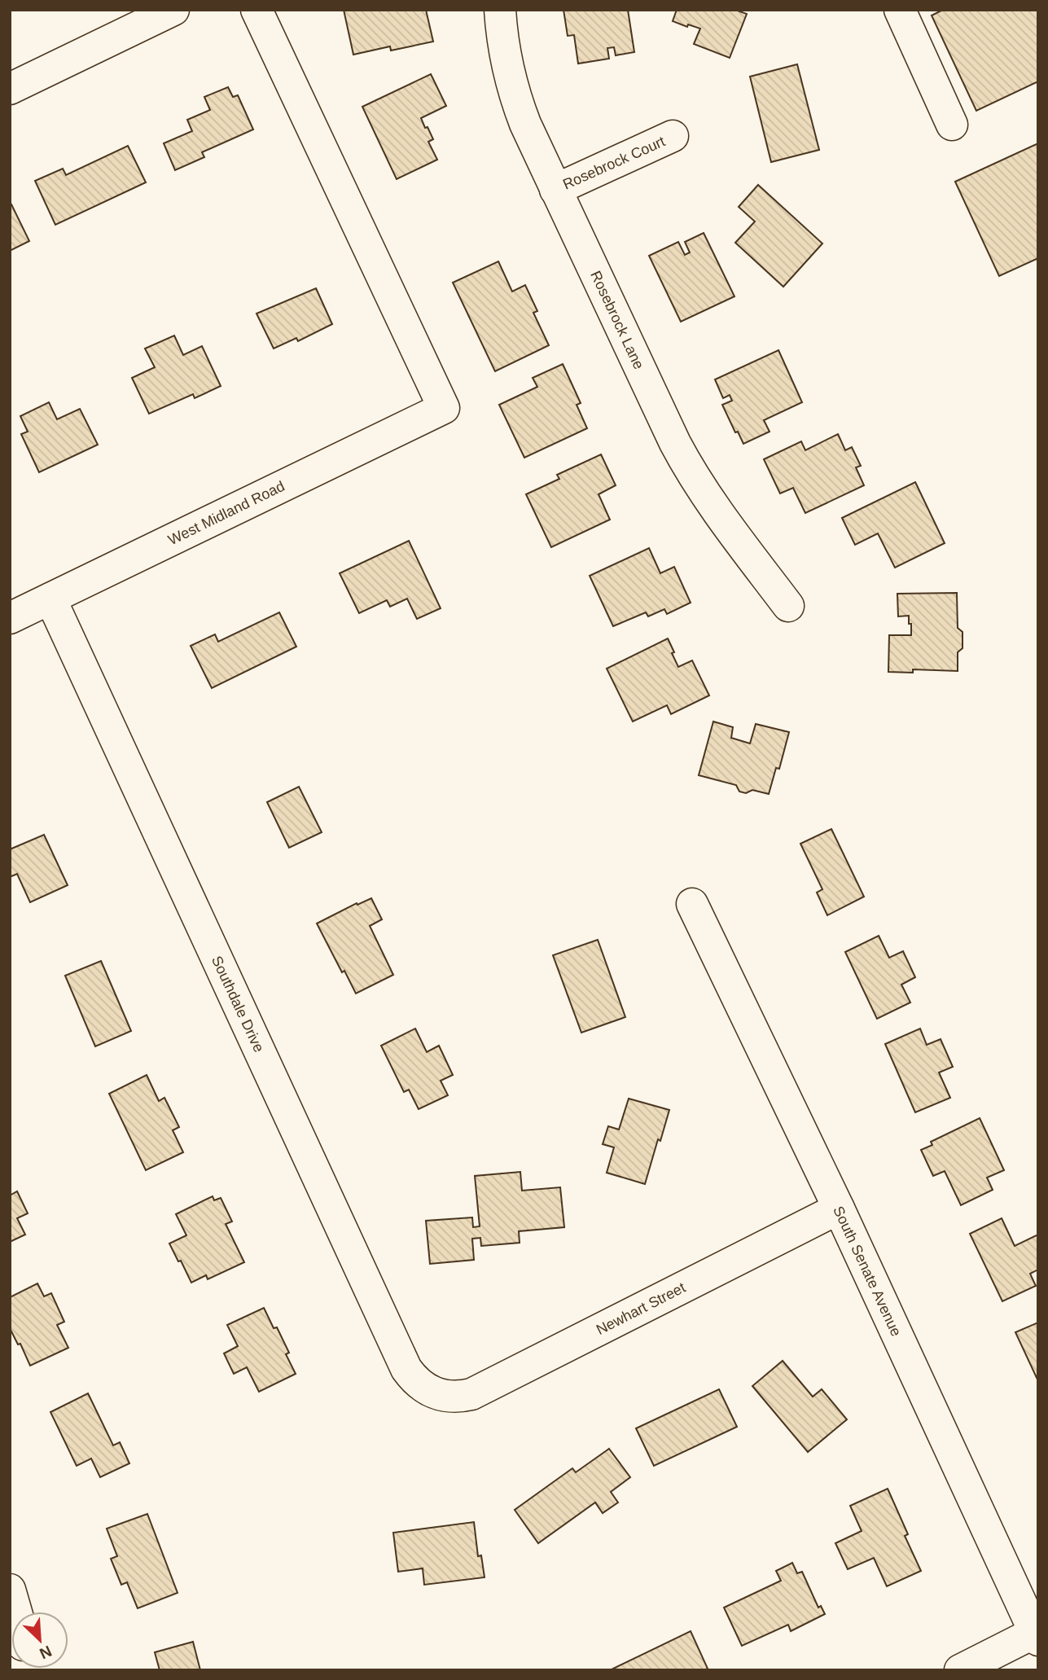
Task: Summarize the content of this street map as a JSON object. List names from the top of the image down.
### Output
{
  "streets": {
    "street": [
      "Rosebrock Court",
      "Rosebrock Lane",
      "West Midland Road",
      "Southdale Drive",
      "South Senate Avenue",
      "Newhart Street"
    ]
  },
  "crossings": [
    ["Rosebrock Court", "Rosebrock Lane"],
    ["West Midland Road", "Southdale Drive"],
    ["Southdale Drive", "Newhart Street"],
    ["South Senate Avenue", "Newhart Street"]
  ],
  "north": "bottom right"
}
